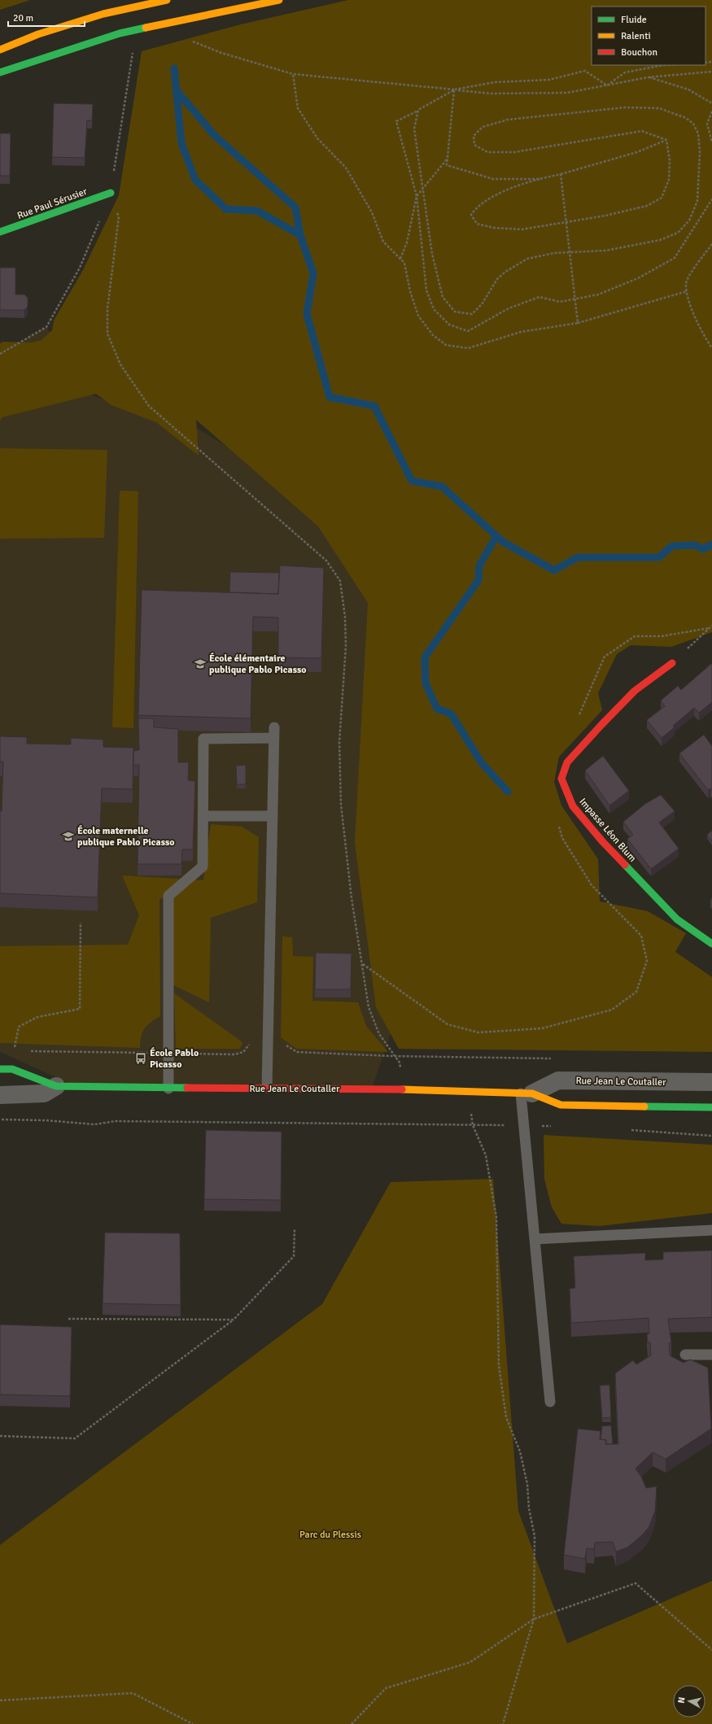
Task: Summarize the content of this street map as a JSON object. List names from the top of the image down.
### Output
{
  "streets": {
    "street": ["Rue Paul Sérusier", "Impasse Léon Blum", "Rue Jean Le Coutaller"]
  },
  "parks": ["Parc du Plessis"],
  "places": {
    "school or university": ["École élémentaire publique Pablo Picasso", "École maternelle publique Pablo Picasso"],
    "bus stop": ["École Pablo Picasso"]
  },
  "legend": ["Fluide", "Ralenti", "Bouchon"],
  "scale_bar": "20 m",
  "north": "left"
}
